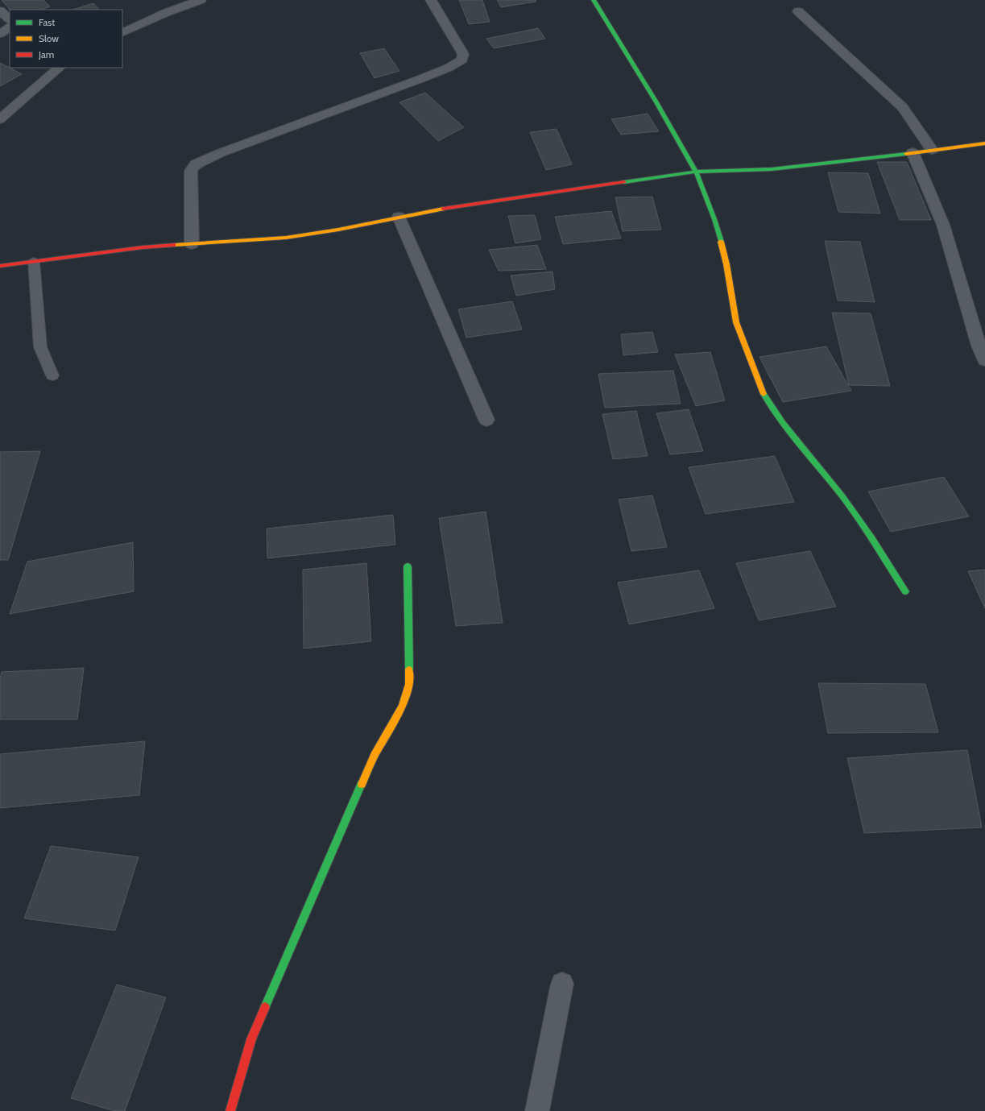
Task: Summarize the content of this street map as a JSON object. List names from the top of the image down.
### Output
{
  "legend": ["Fast", "Slow", "Jam"]
}
